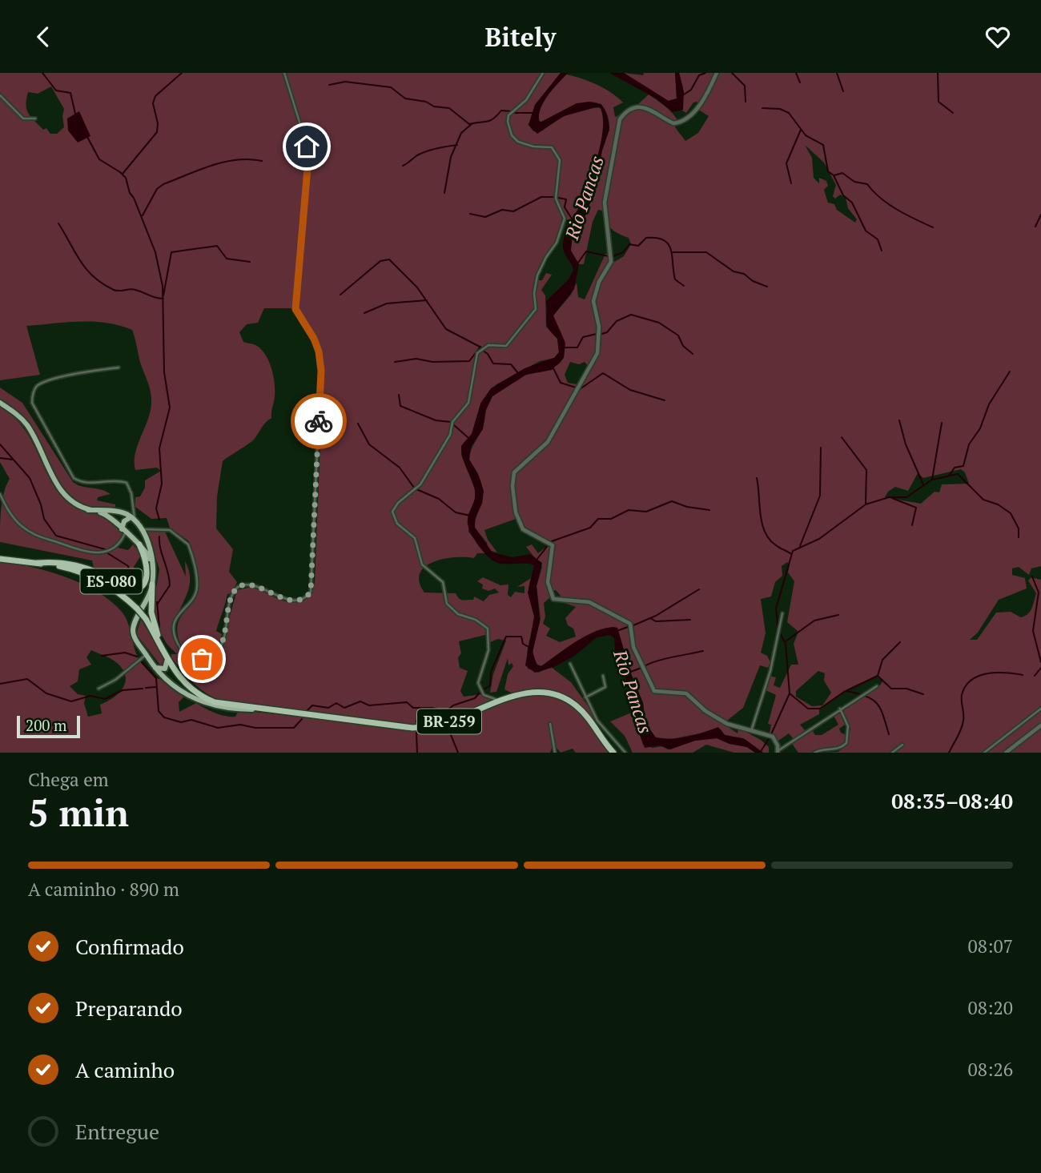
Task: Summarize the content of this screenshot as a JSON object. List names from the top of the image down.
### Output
{
  "streets": {
    "highway": ["ES-080", "BR-259"]
  },
  "crossings": [
    ["ES-080", "BR-259"]
  ],
  "water": ["Rio Pancas"],
  "scale_bar": "200 m",
  "page": {
    "header": "Bitely",
    "scale": "200 m",
    "heading": ["5 min", "Chega em", "08:35–08:40"],
    "bar": "A caminho · 890 m",
    "list": [
      ["Confirmado", "08:07"],
      ["Preparando", "08:20"],
      ["A caminho", "08:26"],
      "Entregue"
    ]
  }
}
